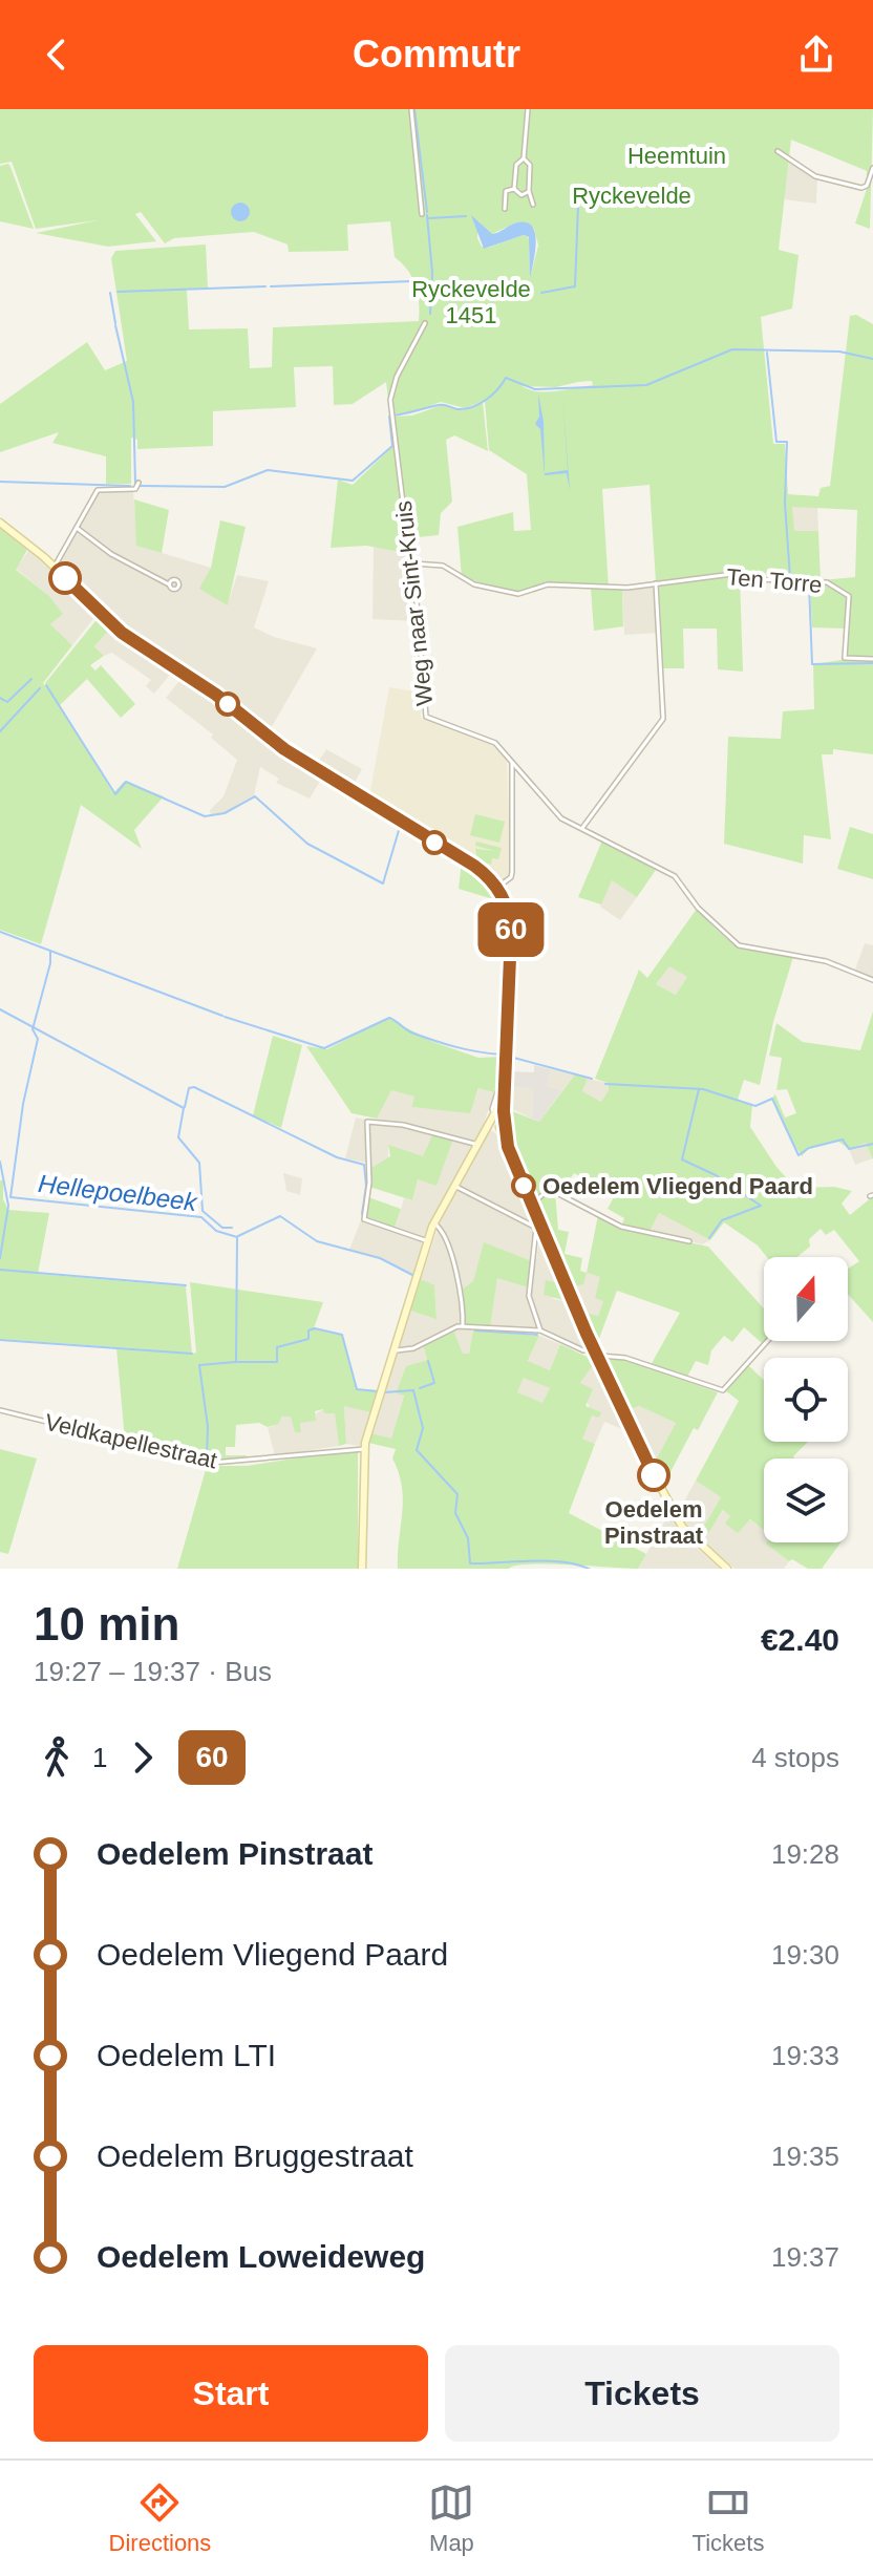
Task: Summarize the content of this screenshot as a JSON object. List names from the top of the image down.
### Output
{
  "streets": {
    "street": ["Ten Torre", "Weg naar Sint-Kruis", "Veldkapellestraat"]
  },
  "crossings": [
    ["Ten Torre", "Weg naar Sint-Kruis"]
  ],
  "water": ["Hellepoelbeek"],
  "parks": ["Heemtuin", "Ryckevelde", "Ryckevelde 1451"],
  "places": ["Oedelem Vliegend Paard", "Oedelem Pinstraat"],
  "lines": ["bus line 60"],
  "north": "top",
  "page": {
    "header": "Commutr",
    "on_map": "60",
    "heading": ["10 min", "19:27 – 19:37 · Bus", "€2.40"],
    "legs": ["1", "60", "4 stops"],
    "list": [
      {
        "name": "Oedelem Pinstraat",
        "value": "19:28"
      },
      {
        "name": "Oedelem Vliegend Paard",
        "value": "19:30"
      },
      {
        "name": "Oedelem LTI",
        "value": "19:33"
      },
      {
        "name": "Oedelem Bruggestraat",
        "value": "19:35"
      },
      {
        "name": "Oedelem Loweideweg",
        "value": "19:37"
      }
    ],
    "buttons": ["Start", "Tickets"],
    "tabs": ["Directions", "Map", "Tickets"]
  }
}
